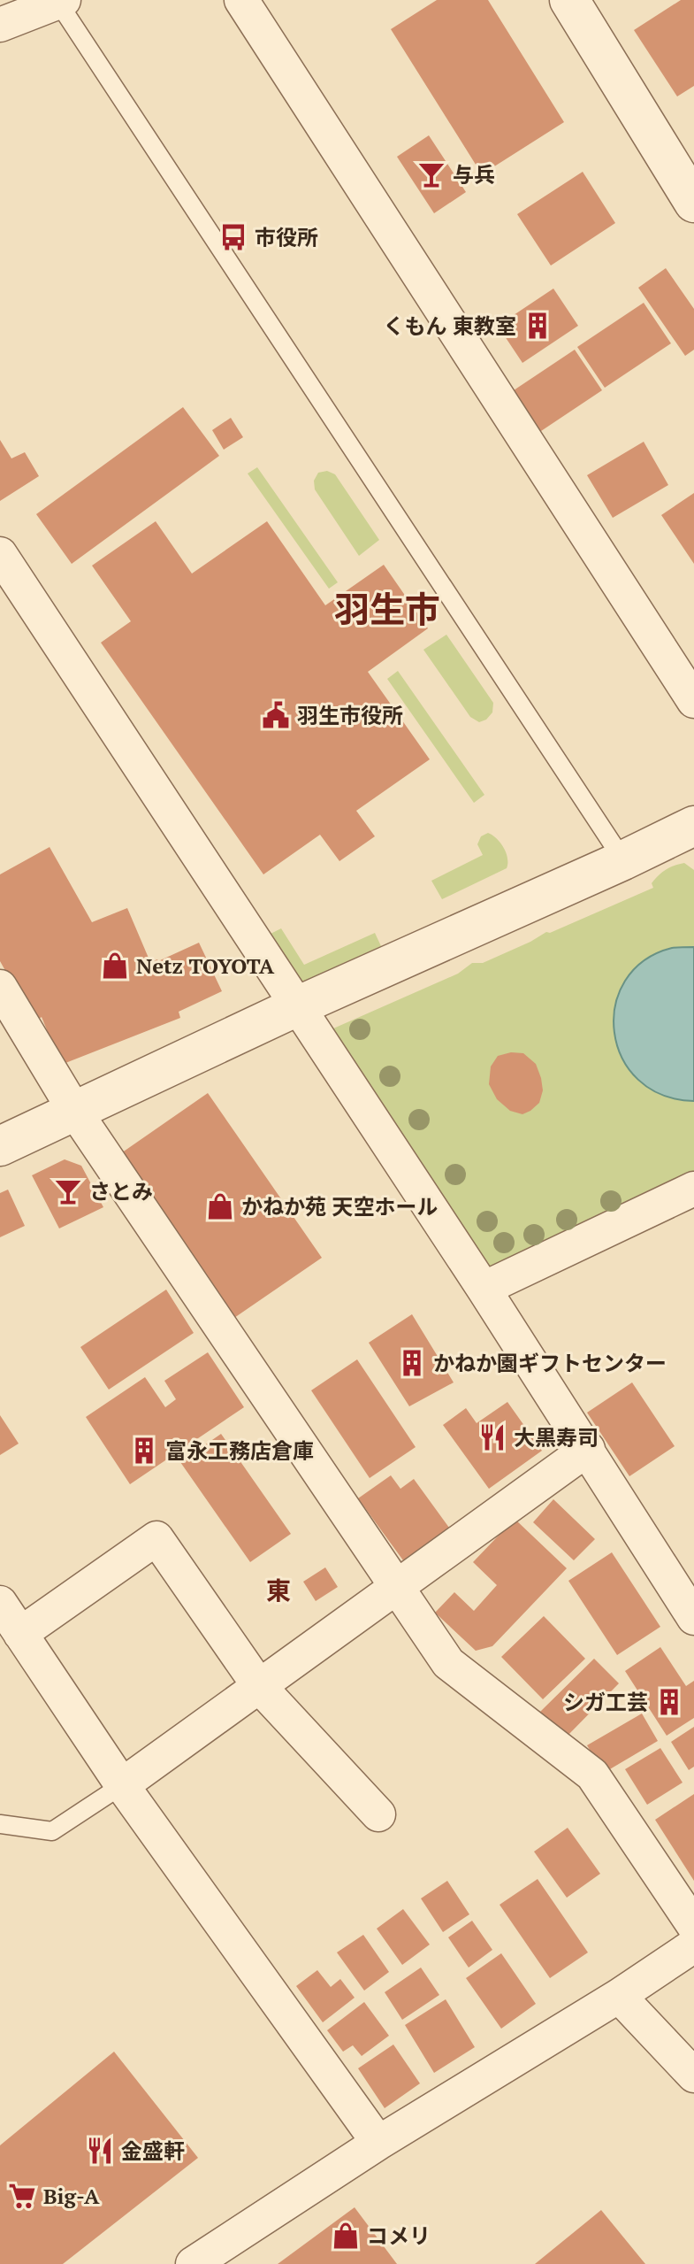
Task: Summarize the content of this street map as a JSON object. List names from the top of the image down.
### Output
{
  "districts": ["羽生市", "東"],
  "places": {
    "bar": ["与兵", "さとみ"],
    "bus stop": ["市役所"],
    "building": [
      "くもん 東教室",
      "かねか園ギフトセンター",
      "富永工務店倉庫",
      "シガ工芸"
    ],
    "public building": ["羽生市役所"],
    "shop": ["Netz TOYOTA", "かねか苑 天空ホール", "コメリ"],
    "restaurant": ["大黒寿司", "金盛軒"],
    "supermarket": ["Big-A"]
  }
}
